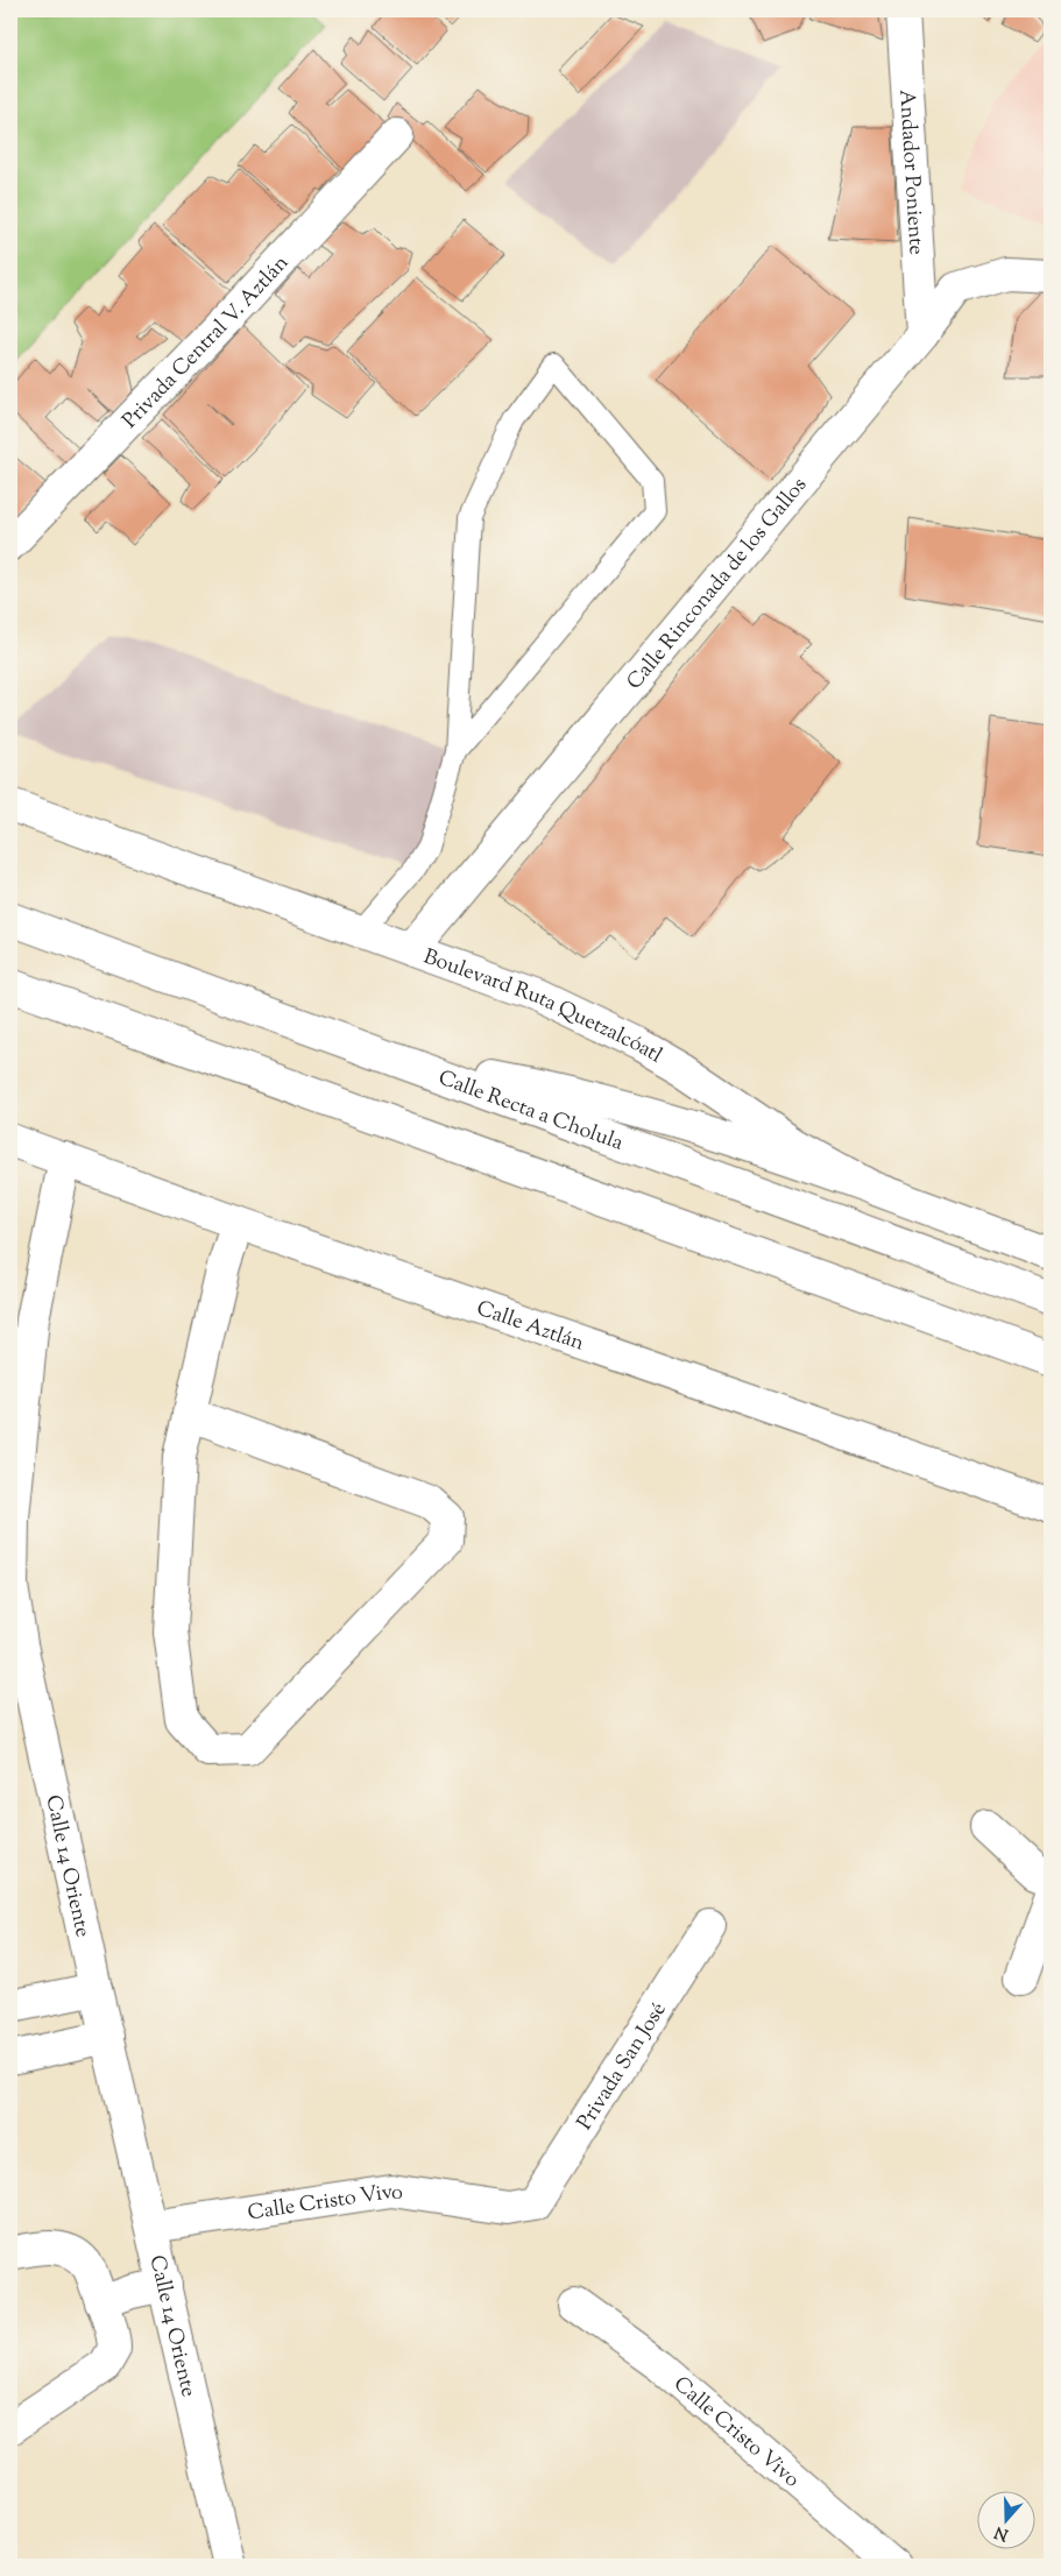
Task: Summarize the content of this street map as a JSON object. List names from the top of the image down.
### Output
{
  "streets": {
    "street": [
      "Andador Poniente",
      "Privada Central V. Aztlán",
      "Calle Rinconada de los Gallos",
      "Boulevard Ruta Quetzalcóatl",
      "Calle Recta a Cholula",
      "Calle Aztlán",
      "Calle 14 Oriente",
      "Privada San José",
      "Calle Cristo Vivo"
    ]
  },
  "crossings": [
    ["Andador Poniente", "Calle Rinconada de los Gallos"],
    ["Calle Rinconada de los Gallos", "Boulevard Ruta Quetzalcóatl"],
    ["Calle Aztlán", "Calle 14 Oriente"],
    ["Calle 14 Oriente", "Calle Cristo Vivo"],
    ["Privada San José", "Calle Cristo Vivo"]
  ],
  "north": "bottom"
}
